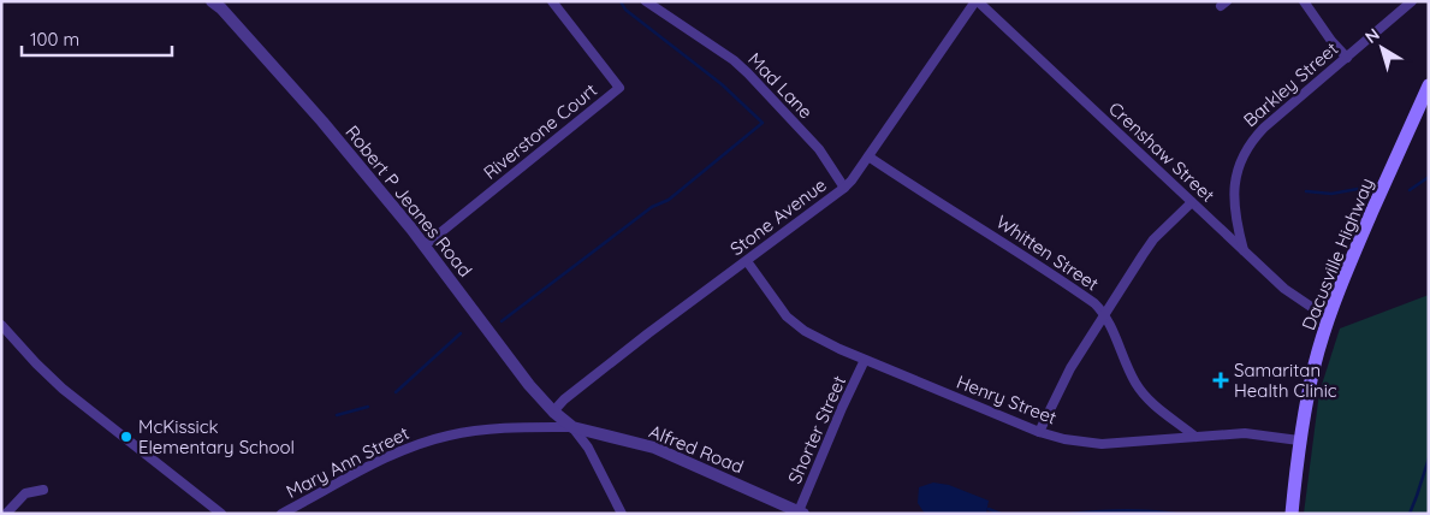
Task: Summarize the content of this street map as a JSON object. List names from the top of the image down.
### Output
{
  "streets": {
    "main road": ["Dacusville Highway"],
    "street": [
      "Barkley Street",
      "Mad Lane",
      "Riverstone Court",
      "Crenshaw Street",
      "Robert P Jeanes Road",
      "Stone Avenue",
      "Whitten Street",
      "Henry Street",
      "Shorter Street",
      "Alfred Road",
      "Mary Ann Street"
    ]
  },
  "crossings": [
    ["Barkley Street", "Crenshaw Street"],
    ["Mad Lane", "Stone Avenue"],
    ["Riverstone Court", "Robert P Jeanes Road"],
    ["Crenshaw Street", "Stone Avenue"],
    ["Crenshaw Street", "Dacusville Highway"],
    ["Robert P Jeanes Road", "Stone Avenue"],
    ["Robert P Jeanes Road", "Alfred Road"],
    ["Robert P Jeanes Road", "Mary Ann Street"],
    ["Stone Avenue", "Whitten Street"],
    ["Stone Avenue", "Henry Street"],
    ["Whitten Street", "Henry Street"],
    ["Dacusville Highway", "Henry Street"],
    ["Henry Street", "Shorter Street"],
    ["Shorter Street", "Alfred Road"],
    ["Alfred Road", "Mary Ann Street"]
  ],
  "places": {
    "health": ["Samaritan Health Clinic"],
    "other": ["McKissick Elementary School"]
  },
  "scale_bar": "100 m",
  "north": "top left"
}
